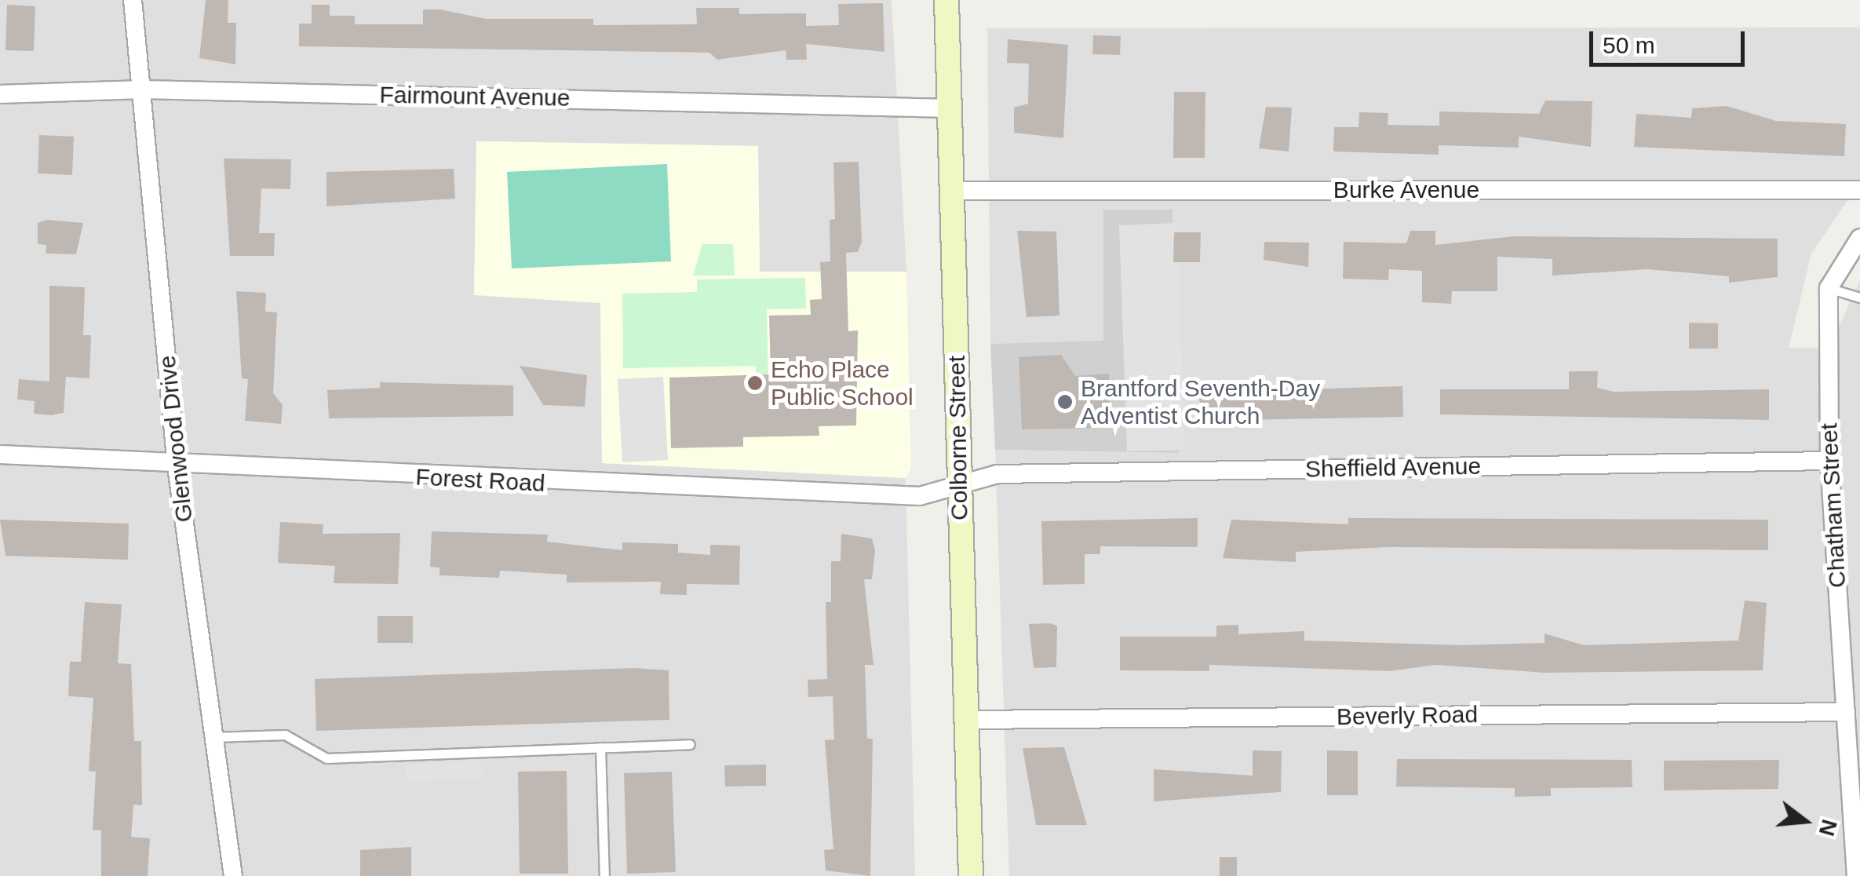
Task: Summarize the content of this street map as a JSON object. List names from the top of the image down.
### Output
{
  "streets": {
    "main road": ["Colborne Street"],
    "street": [
      "Fairmount Avenue",
      "Burke Avenue",
      "Glenwood Drive",
      "Sheffield Avenue",
      "Forest Road",
      "Chatham Street",
      "Beverly Road"
    ]
  },
  "crossings": [
    ["Fairmount Avenue", "Colborne Street"],
    ["Fairmount Avenue", "Glenwood Drive"],
    ["Burke Avenue", "Colborne Street"],
    ["Colborne Street", "Sheffield Avenue"],
    ["Colborne Street", "Forest Road"],
    ["Colborne Street", "Beverly Road"],
    ["Glenwood Drive", "Forest Road"],
    ["Sheffield Avenue", "Forest Road"],
    ["Sheffield Avenue", "Chatham Street"],
    ["Chatham Street", "Beverly Road"]
  ],
  "places": ["Echo Place Public School", "Brantford Seventh-Day Adventist Church"],
  "scale_bar": "50 m",
  "north": "right"
}
